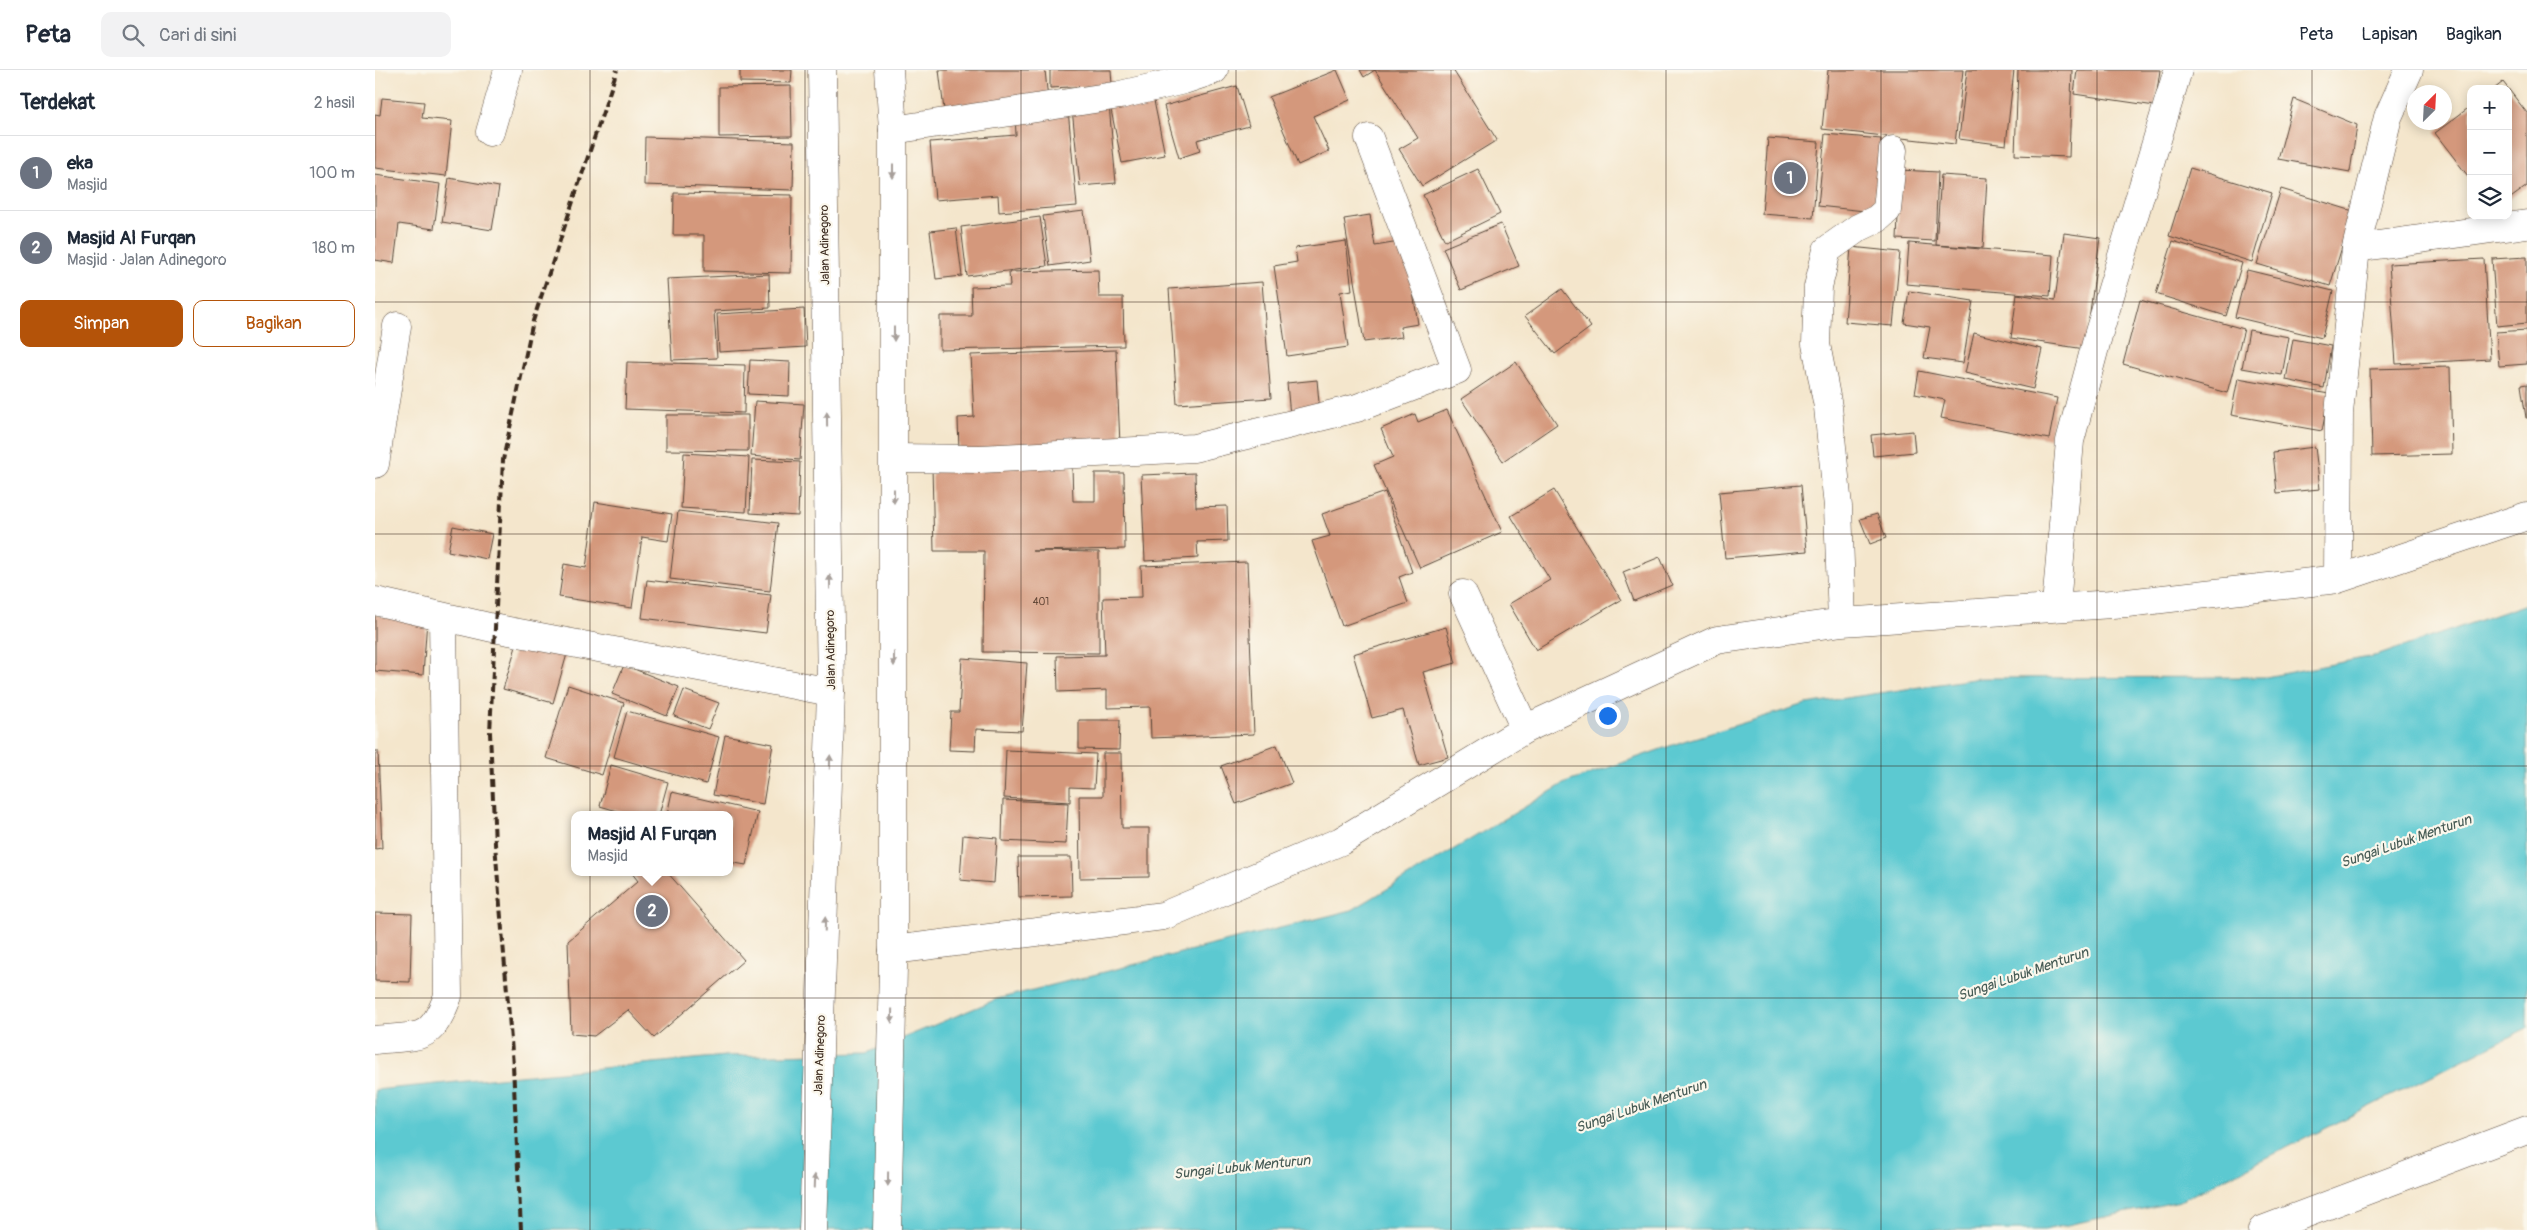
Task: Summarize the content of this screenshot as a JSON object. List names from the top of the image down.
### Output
{
  "streets": {
    "main road": ["Jalan Adinegoro"]
  },
  "water": ["Sungai Lubuk Menturun"],
  "house_numbers": ["401"],
  "north": "top right",
  "page": {
    "header": "Peta",
    "search": "Cari di sini",
    "nav": ["Peta", "Lapisan", "Bagikan"],
    "heading": ["Terdekat", "2 hasil"],
    "map_buttons": ["+", "−"],
    "list": [
      {
        "mark": "1",
        "name": "eka",
        "note": "Masjid",
        "value": "100 m"
      },
      {
        "mark": "2",
        "name": "Masjid Al Furqan",
        "note": "Masjid · Jalan Adinegoro",
        "value": "180 m"
      }
    ],
    "pins": ["1", "2"],
    "buttons": ["Simpan", "Bagikan"],
    "popup": ["Masjid Al Furqan", "Masjid"]
  }
}
